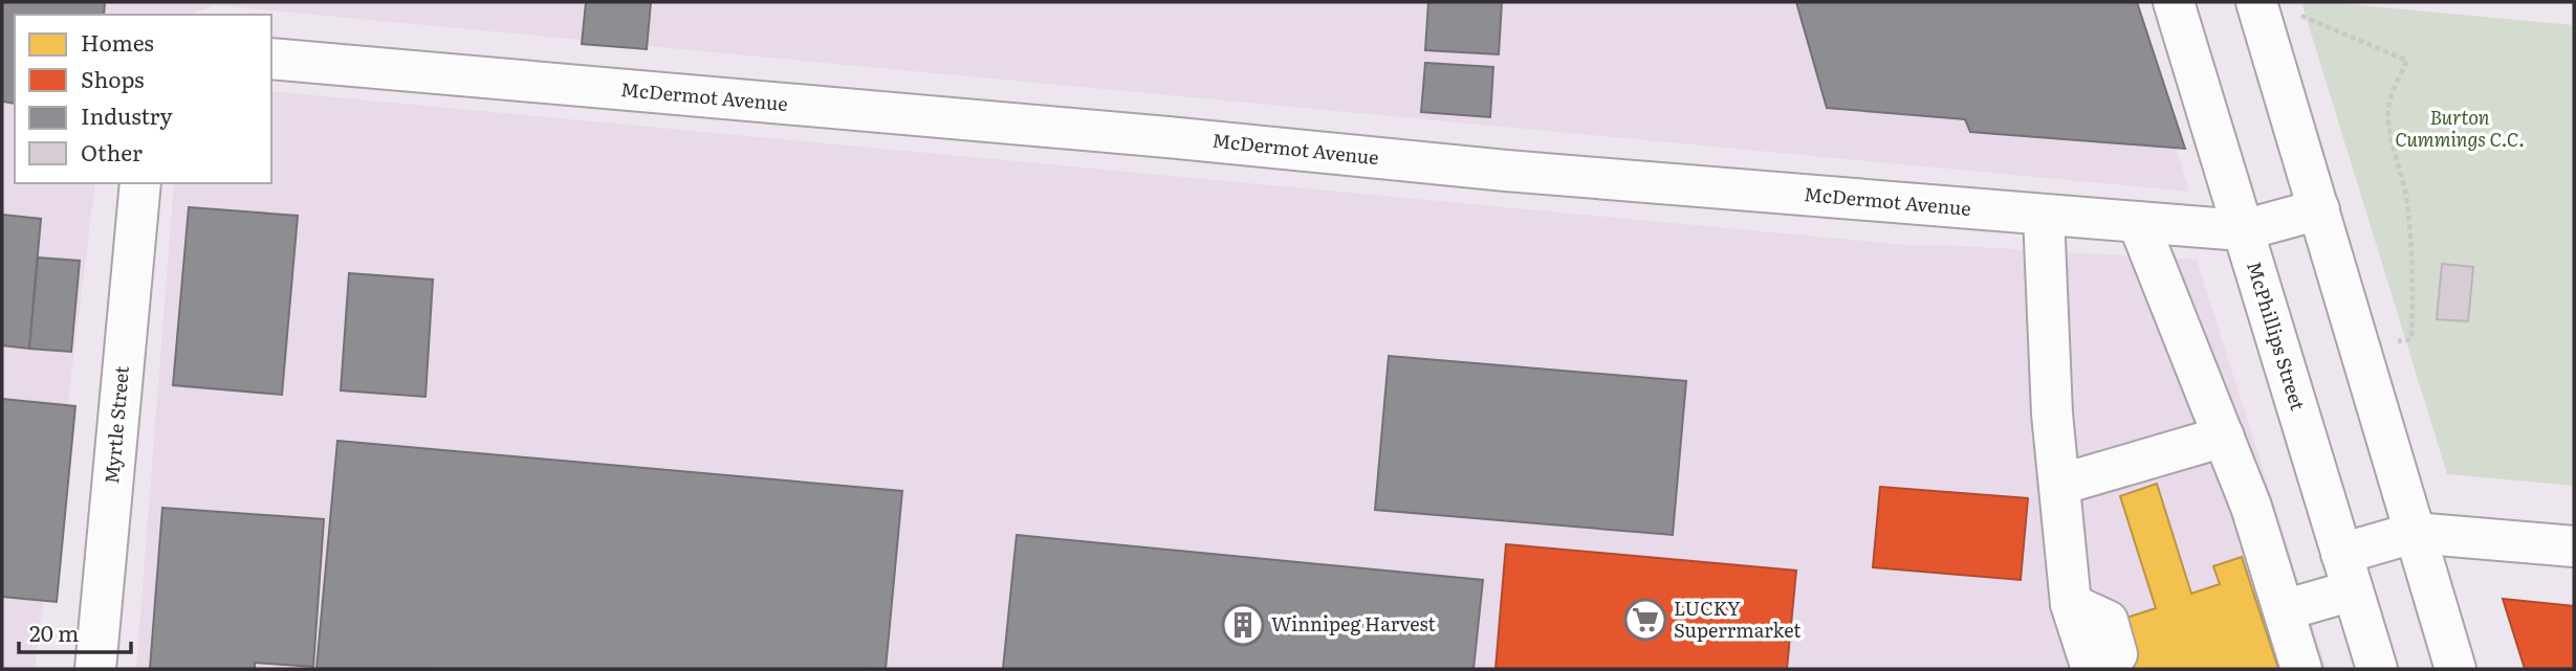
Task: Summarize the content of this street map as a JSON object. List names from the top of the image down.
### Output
{
  "streets": {
    "street": ["McDermot Avenue", "McPhillips Street", "Myrtle Street"]
  },
  "crossings": [
    ["McDermot Avenue", "McPhillips Street"]
  ],
  "parks": ["Burton Cummings C.C."],
  "places": {
    "supermarket": ["LUCKY Superrmarket"],
    "building": ["Winnipeg Harvest"]
  },
  "legend": [
    "Homes",
    "Shops",
    "Industry",
    "Other"
  ],
  "scale_bar": "20 m"
}
